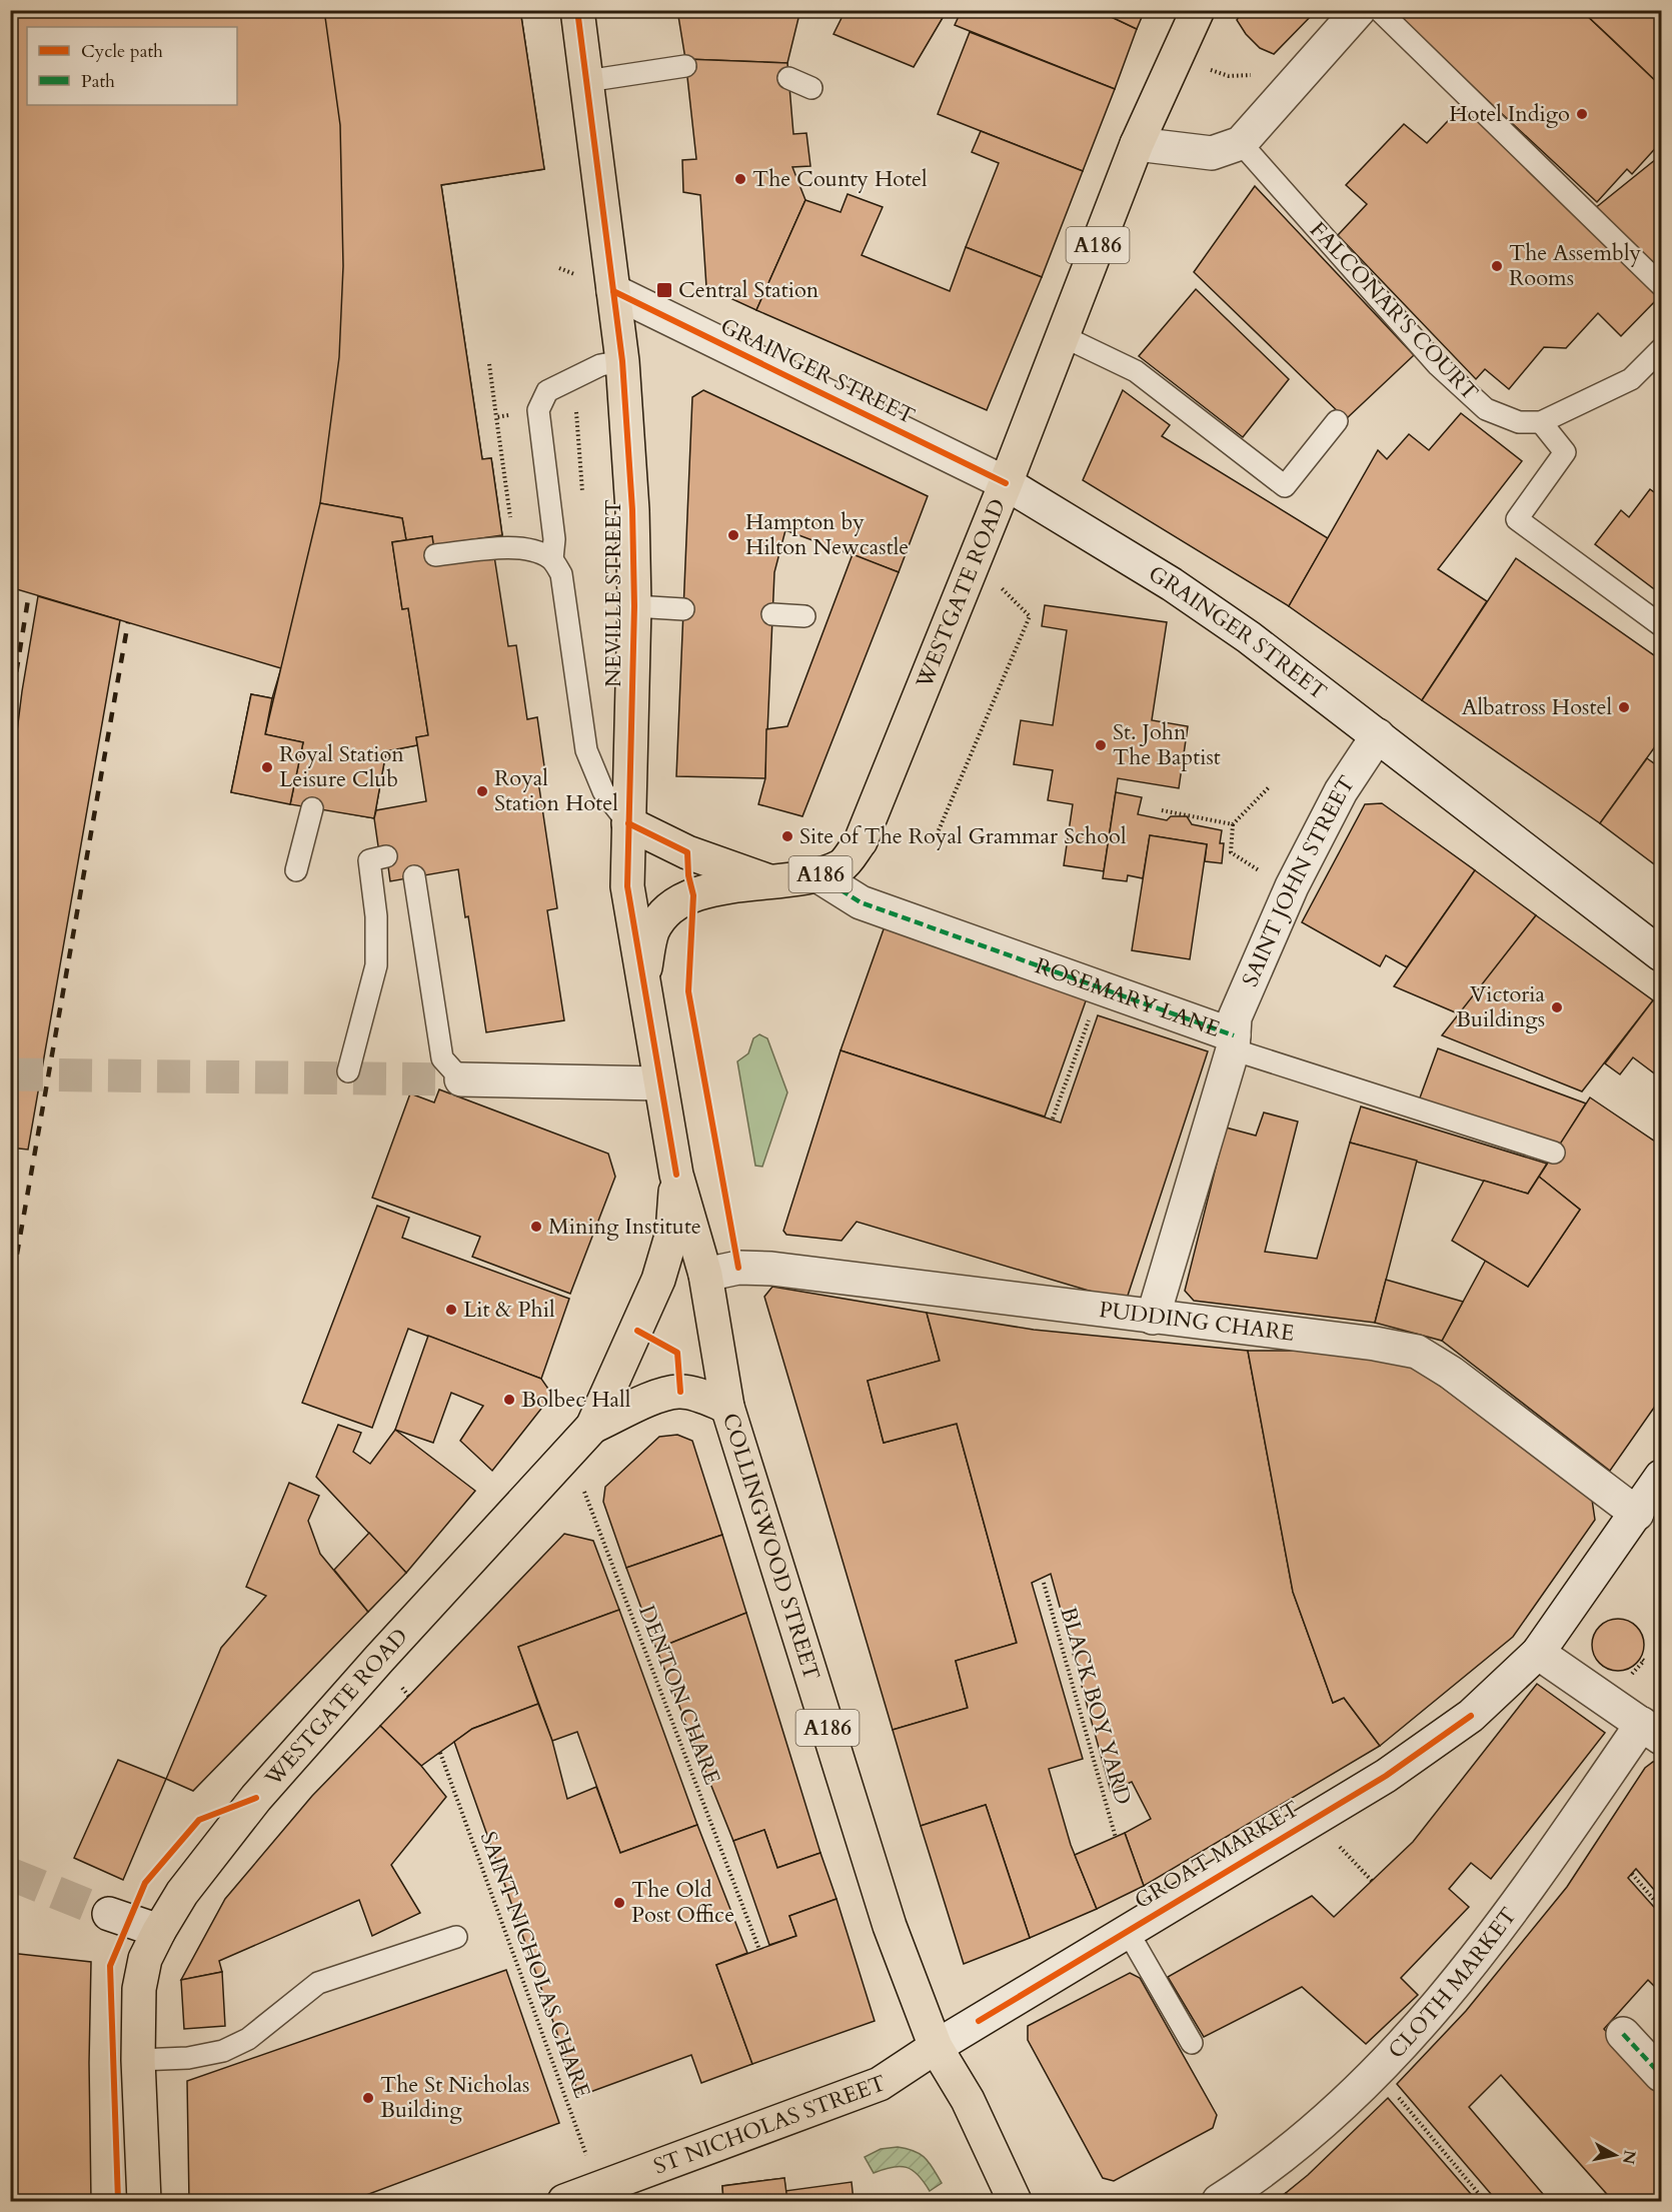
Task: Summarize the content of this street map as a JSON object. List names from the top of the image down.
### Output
{
  "streets": {
    "main road": [
      "A186",
      "WESTGATE ROAD",
      "NEVILLE STREET",
      "COLLINGWOOD STREET",
      "ST NICHOLAS STREET"
    ],
    "street": [
      "GRAINGER STREET",
      "SAINT JOHN STREET",
      "ROSEMARY LANE",
      "PUDDING CHARE",
      "GROAT MARKET",
      "CLOTH MARKET"
    ],
    "lane": ["FALCONAR'S COURT"],
    "path": ["DENTON CHARE", "BLACK BOY YARD", "SAINT NICHOLAS CHARE"]
  },
  "crossings": [
    ["A186", "WESTGATE ROAD"],
    ["A186", "NEVILLE STREET"],
    ["A186", "ROSEMARY LANE"],
    ["A186", "COLLINGWOOD STREET"],
    ["A186", "GROAT MARKET"],
    ["A186", "ST NICHOLAS STREET"],
    ["GRAINGER STREET", "WESTGATE ROAD"],
    ["GRAINGER STREET", "NEVILLE STREET"],
    ["GRAINGER STREET", "SAINT JOHN STREET"],
    ["WESTGATE ROAD", "NEVILLE STREET"],
    ["WESTGATE ROAD", "ROSEMARY LANE"],
    ["WESTGATE ROAD", "COLLINGWOOD STREET"],
    ["WESTGATE ROAD", "DENTON CHARE"],
    ["NEVILLE STREET", "COLLINGWOOD STREET"],
    ["SAINT JOHN STREET", "ROSEMARY LANE"],
    ["ROSEMARY LANE", "PUDDING CHARE"],
    ["PUDDING CHARE", "COLLINGWOOD STREET"],
    ["PUDDING CHARE", "GROAT MARKET"],
    ["COLLINGWOOD STREET", "GROAT MARKET"],
    ["COLLINGWOOD STREET", "ST NICHOLAS STREET"],
    ["GROAT MARKET", "ST NICHOLAS STREET"],
    ["SAINT NICHOLAS CHARE", "ST NICHOLAS STREET"]
  ],
  "places": {
    "other": [
      "Hotel Indigo",
      "The County Hotel",
      "The Assembly Rooms",
      "Hampton by Hilton Newcastle",
      "Albatross Hostel",
      "St. John The Baptist",
      "Royal Station Leisure Club",
      "Royal Station Hotel",
      "Site of The Royal Grammar School",
      "Victoria Buildings",
      "Mining Institute",
      "Lit & Phil",
      "Bolbec Hall",
      "The Old Post Office",
      "The St Nicholas Building"
    ],
    "transit": ["Central Station"]
  },
  "legend": ["Cycle path", "Path"],
  "north": "right"
}
